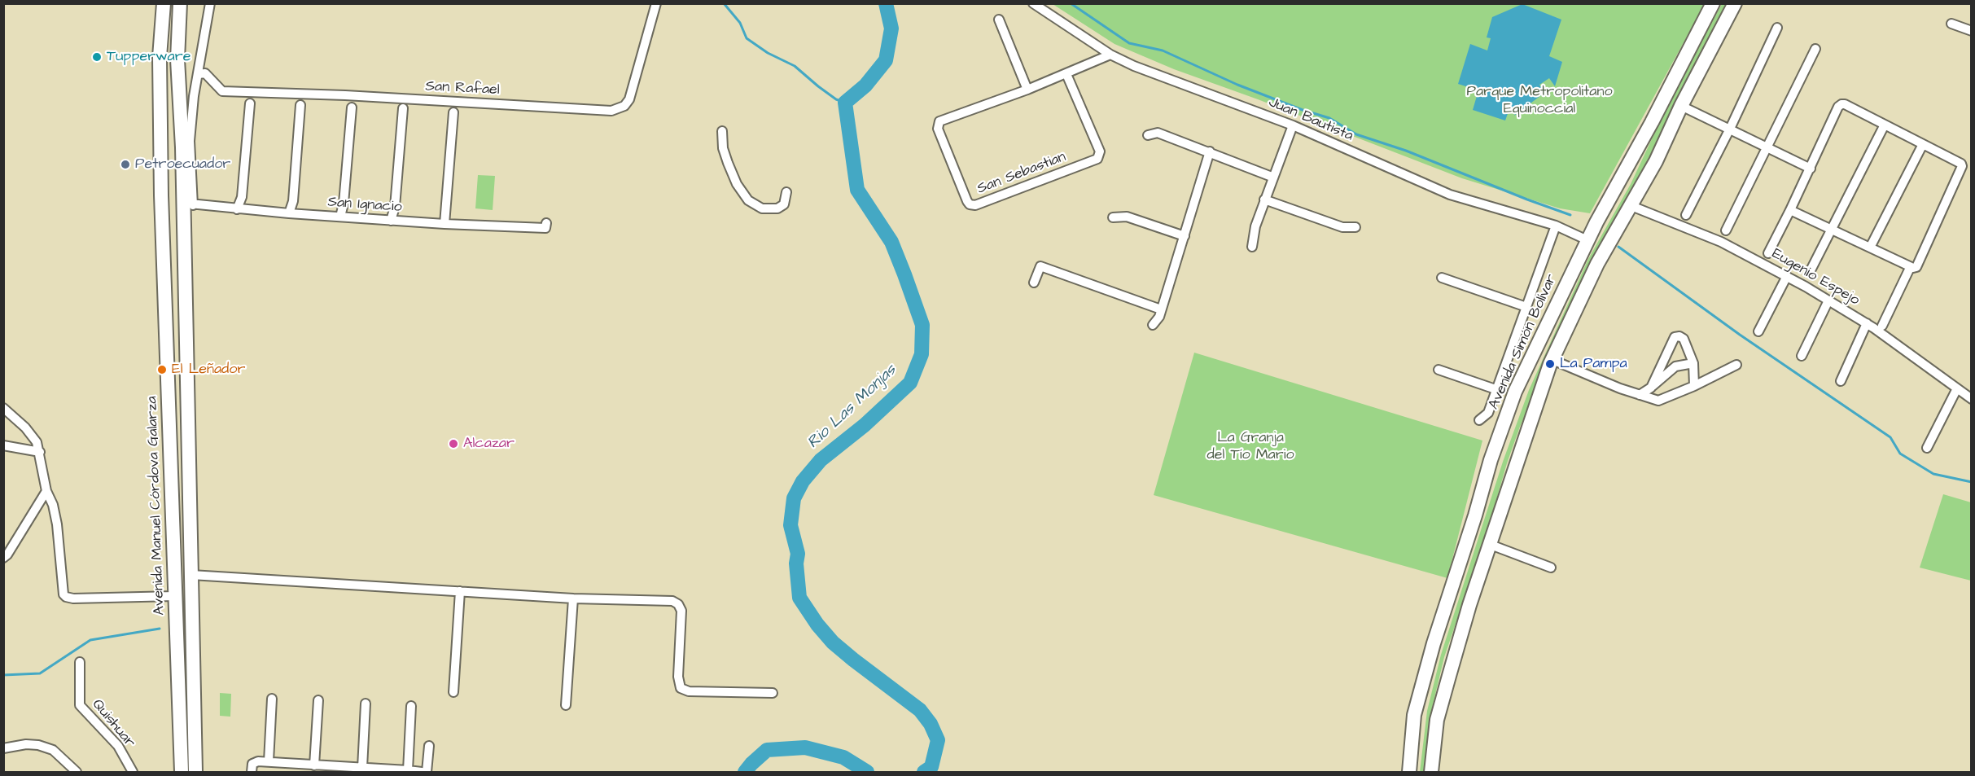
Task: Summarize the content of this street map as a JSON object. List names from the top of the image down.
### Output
{
  "streets": {
    "main road": ["Avenida Simón Bolívar", "Avenida Manuel Córdova Galarza"],
    "street": [
      "San Rafael",
      "Juan Bautista",
      "San Sebastian",
      "San Ignacio",
      "Eugenio Espejo",
      "Quishuar"
    ]
  },
  "crossings": [
    ["Juan Bautista", "San Sebastian"],
    ["Juan Bautista", "Avenida Simón Bolívar"]
  ],
  "water": ["Rio Las Monjas"],
  "parks": ["Parque Metropolitano Equinoccial", "La Granja del Tío Mario"],
  "places": [
    "Tupperware",
    "Petroecuador",
    "La Pampa",
    "El Leñador",
    "Alcazar"
  ]
}
